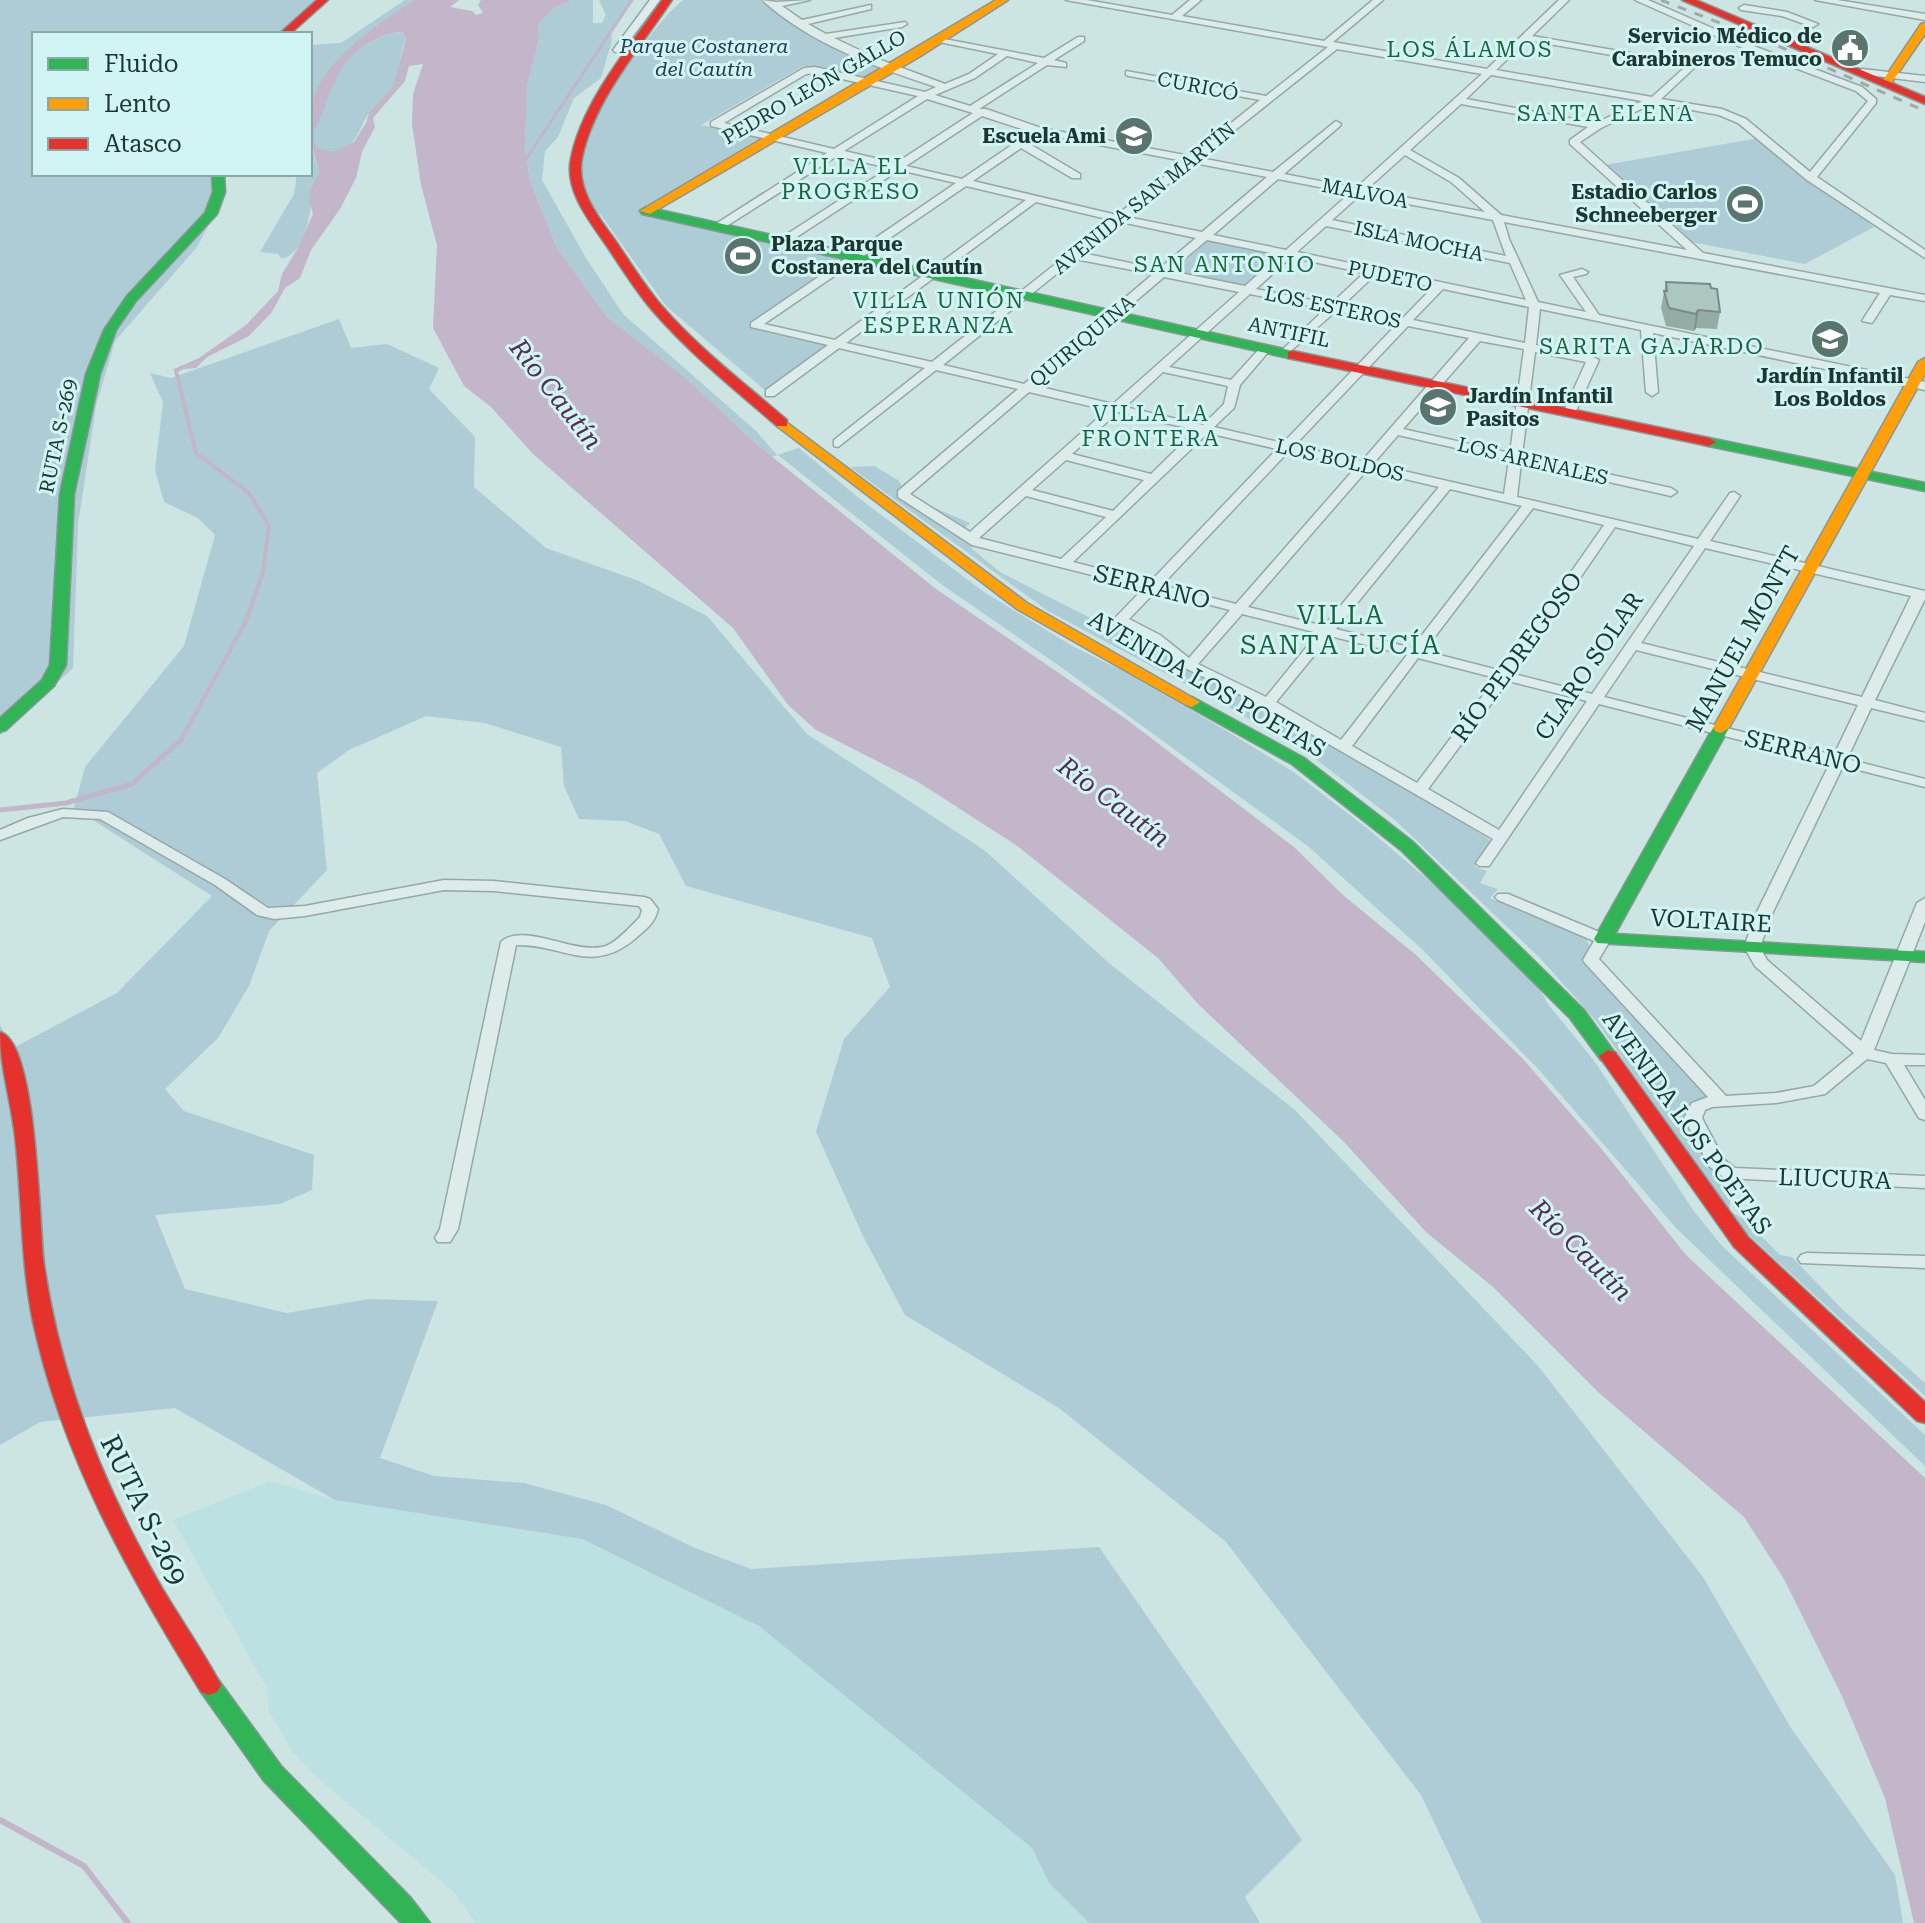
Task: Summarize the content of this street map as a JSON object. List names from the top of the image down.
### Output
{
  "streets": {
    "main road": [
      "PEDRO LEÓN GALLO",
      "ANTIFIL",
      "RUTA S-269",
      "MANUEL MONTT",
      "AVENIDA LOS POETAS",
      "VOLTAIRE"
    ],
    "street": [
      "CURICÓ",
      "MALVOA",
      "AVENIDA SAN MARTÍN",
      "ISLA MOCHA",
      "PUDETO",
      "LOS ESTEROS",
      "QUIRIQUINA",
      "LOS BOLDOS",
      "LOS ARENALES",
      "SERRANO",
      "RÍO PEDREGOSO",
      "CLARO SOLAR",
      "LIUCURA"
    ]
  },
  "crossings": [
    ["CURICÓ", "AVENIDA SAN MARTÍN"],
    ["PEDRO LEÓN GALLO", "MALVOA"],
    ["PEDRO LEÓN GALLO", "PUDETO"],
    ["PEDRO LEÓN GALLO", "ANTIFIL"],
    ["MALVOA", "AVENIDA SAN MARTÍN"],
    ["MALVOA", "PUDETO"],
    ["MALVOA", "QUIRIQUINA"],
    ["AVENIDA SAN MARTÍN", "PUDETO"],
    ["AVENIDA SAN MARTÍN", "LOS ESTEROS"],
    ["AVENIDA SAN MARTÍN", "ANTIFIL"],
    ["AVENIDA SAN MARTÍN", "LOS BOLDOS"],
    ["PUDETO", "QUIRIQUINA"],
    ["PUDETO", "MANUEL MONTT"],
    ["LOS ESTEROS", "ANTIFIL"],
    ["LOS ESTEROS", "QUIRIQUINA"],
    ["ANTIFIL", "QUIRIQUINA"],
    ["ANTIFIL", "LOS BOLDOS"],
    ["ANTIFIL", "MANUEL MONTT"],
    ["QUIRIQUINA", "LOS BOLDOS"],
    ["QUIRIQUINA", "SERRANO"],
    ["LOS BOLDOS", "MANUEL MONTT"],
    ["LOS BOLDOS", "RÍO PEDREGOSO"],
    ["LOS BOLDOS", "CLARO SOLAR"],
    ["SERRANO", "MANUEL MONTT"],
    ["SERRANO", "RÍO PEDREGOSO"],
    ["SERRANO", "CLARO SOLAR"],
    ["MANUEL MONTT", "VOLTAIRE"]
  ],
  "districts": [
    "LOS ÁLAMOS",
    "SANTA ELENA",
    "VILLA EL PROGRESO",
    "SAN ANTONIO",
    "VILLA UNIÓN ESPERANZA",
    "SARITA GAJARDO",
    "VILLA LA FRONTERA",
    "VILLA SANTA LUCÍA"
  ],
  "water": ["Río Cautín"],
  "parks": ["Parque Costanera del Cautín"],
  "places": {
    "public building": ["Servicio Médico de Carabineros Temuco"],
    "school or university": ["Escuela Ami", "Jardín Infantil Los Boldos", "Jardín Infantil Pasitos"],
    "sports": ["Estadio Carlos Schneeberger", "Plaza Parque Costanera del Cautín"]
  },
  "legend": ["Fluido", "Lento", "Atasco"]
}
